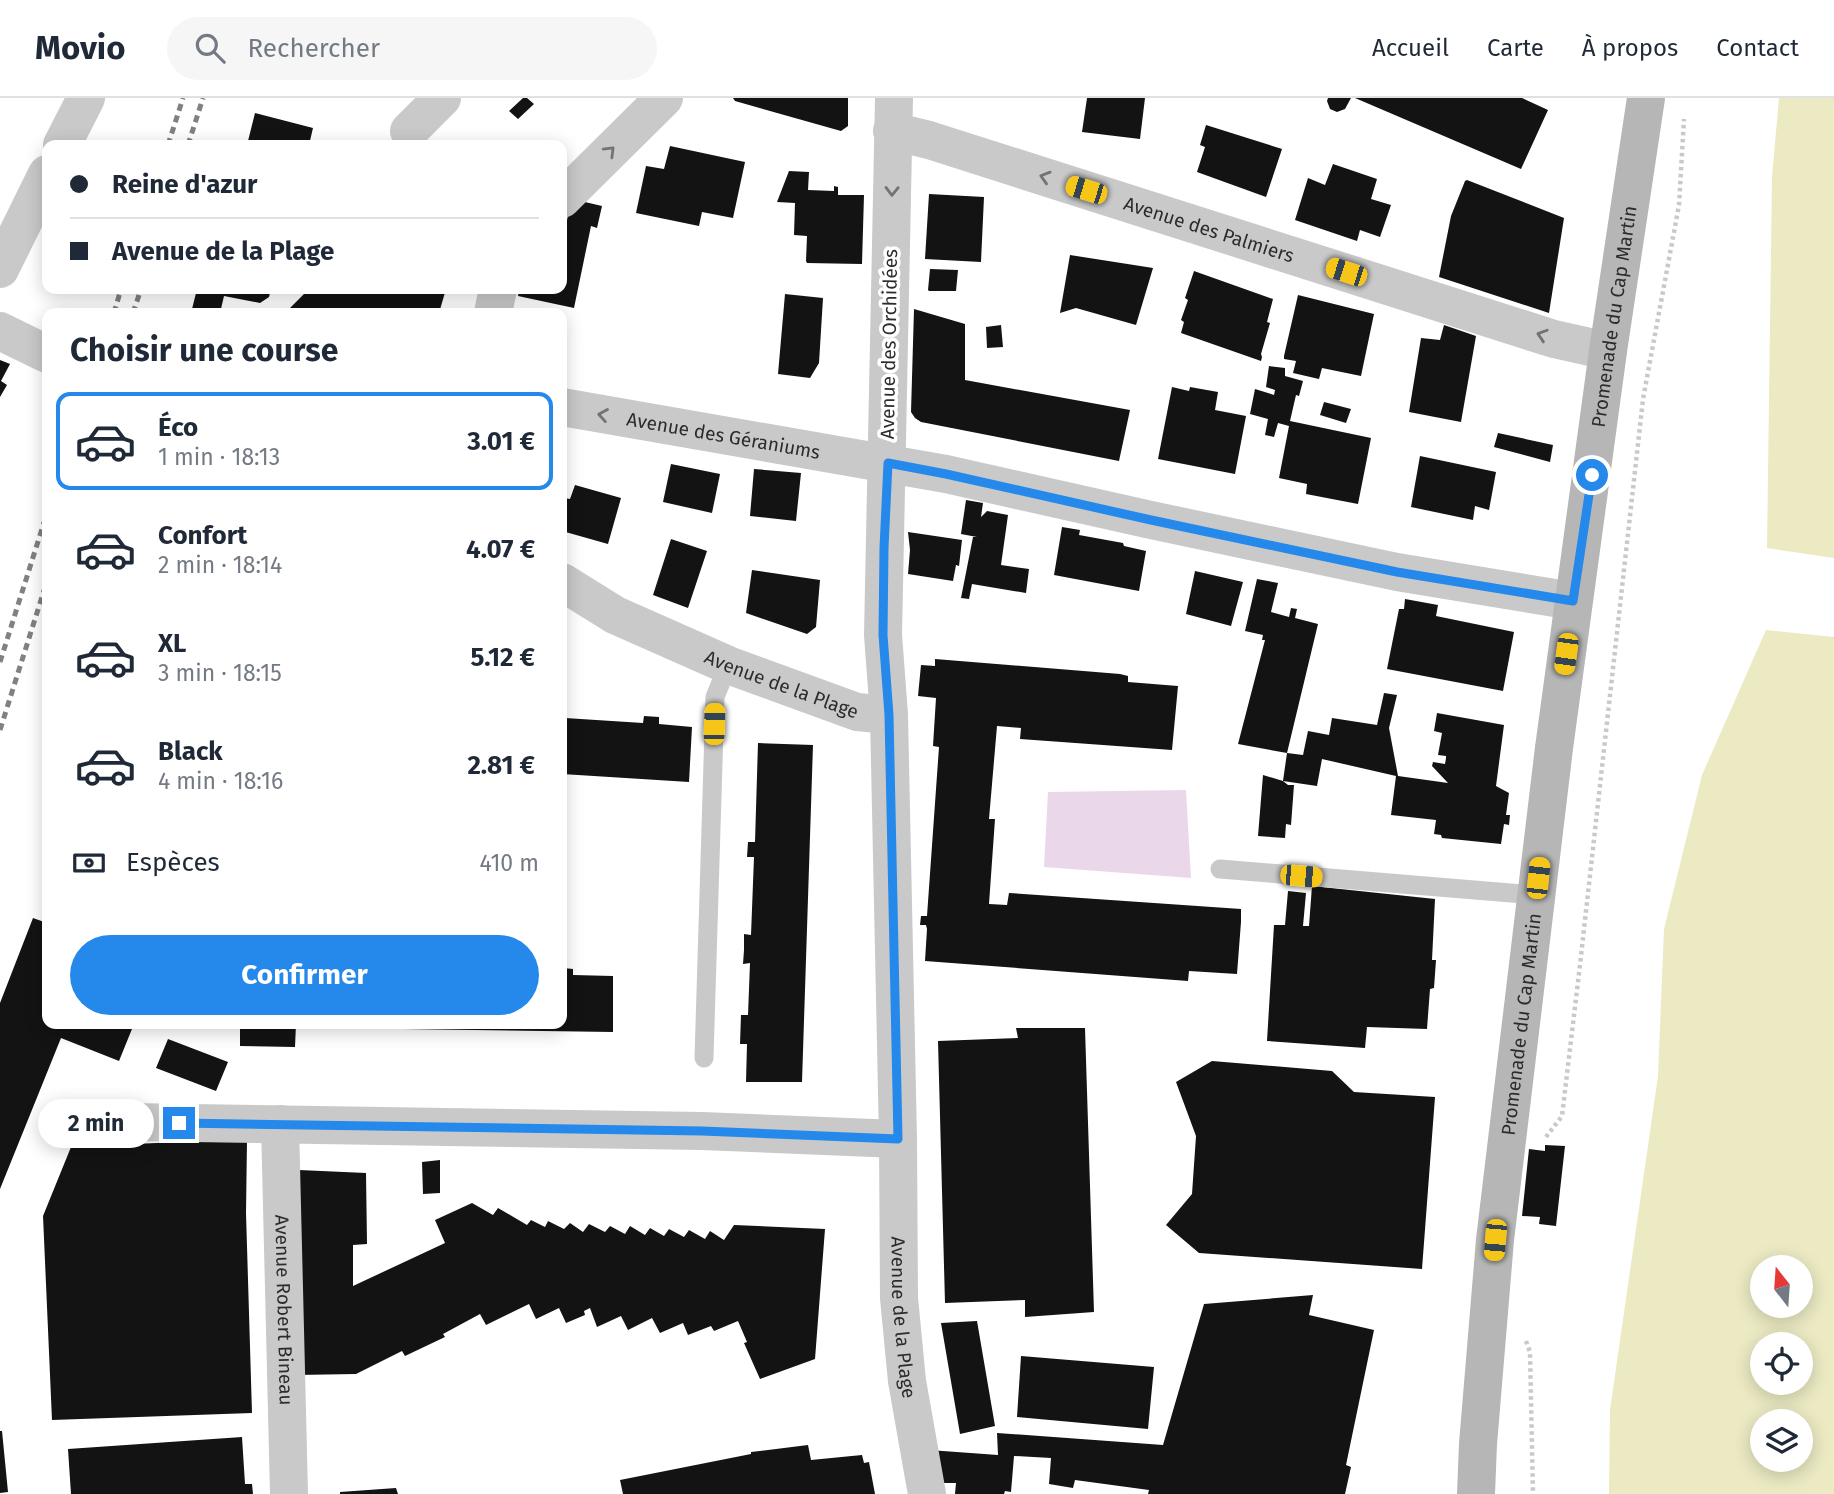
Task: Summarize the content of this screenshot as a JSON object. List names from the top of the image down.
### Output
{
  "streets": {
    "main road": ["Promenade du Cap Martin"],
    "street": [
      "Avenue des Palmiers",
      "Avenue des Orchidées",
      "Avenue des Géraniums",
      "Avenue de la Plage",
      "Avenue Robert Bineau"
    ]
  },
  "crossings": [
    ["Avenue des Palmiers", "Promenade du Cap Martin"],
    ["Avenue des Palmiers", "Avenue des Orchidées"],
    ["Promenade du Cap Martin", "Avenue des Géraniums"],
    ["Avenue des Orchidées", "Avenue des Géraniums"],
    ["Avenue des Orchidées", "Avenue de la Plage"]
  ],
  "one_way": ["Avenue des Palmiers", "Avenue des Orchidées"],
  "north": "top",
  "page": {
    "header": "Movio",
    "search": "Rechercher",
    "nav": [
      "Accueil",
      "Carte",
      "À propos",
      "Contact"
    ],
    "banner": ["Reine d'azur", "Avenue de la Plage"],
    "heading": "Choisir une course",
    "list": [
      {
        "name": "Éco",
        "note": "1 min · 18:13",
        "value": "3.01 €"
      },
      {
        "name": "Confort",
        "note": "2 min · 18:14",
        "value": "4.07 €"
      },
      {
        "name": "XL",
        "note": "3 min · 18:15",
        "value": "5.12 €"
      },
      {
        "name": "Black",
        "note": "4 min · 18:16",
        "value": "2.81 €"
      }
    ],
    "pay": ["Espèces", "410 m"],
    "buttons": "Confirmer",
    "bubble": "2 min"
  }
}
